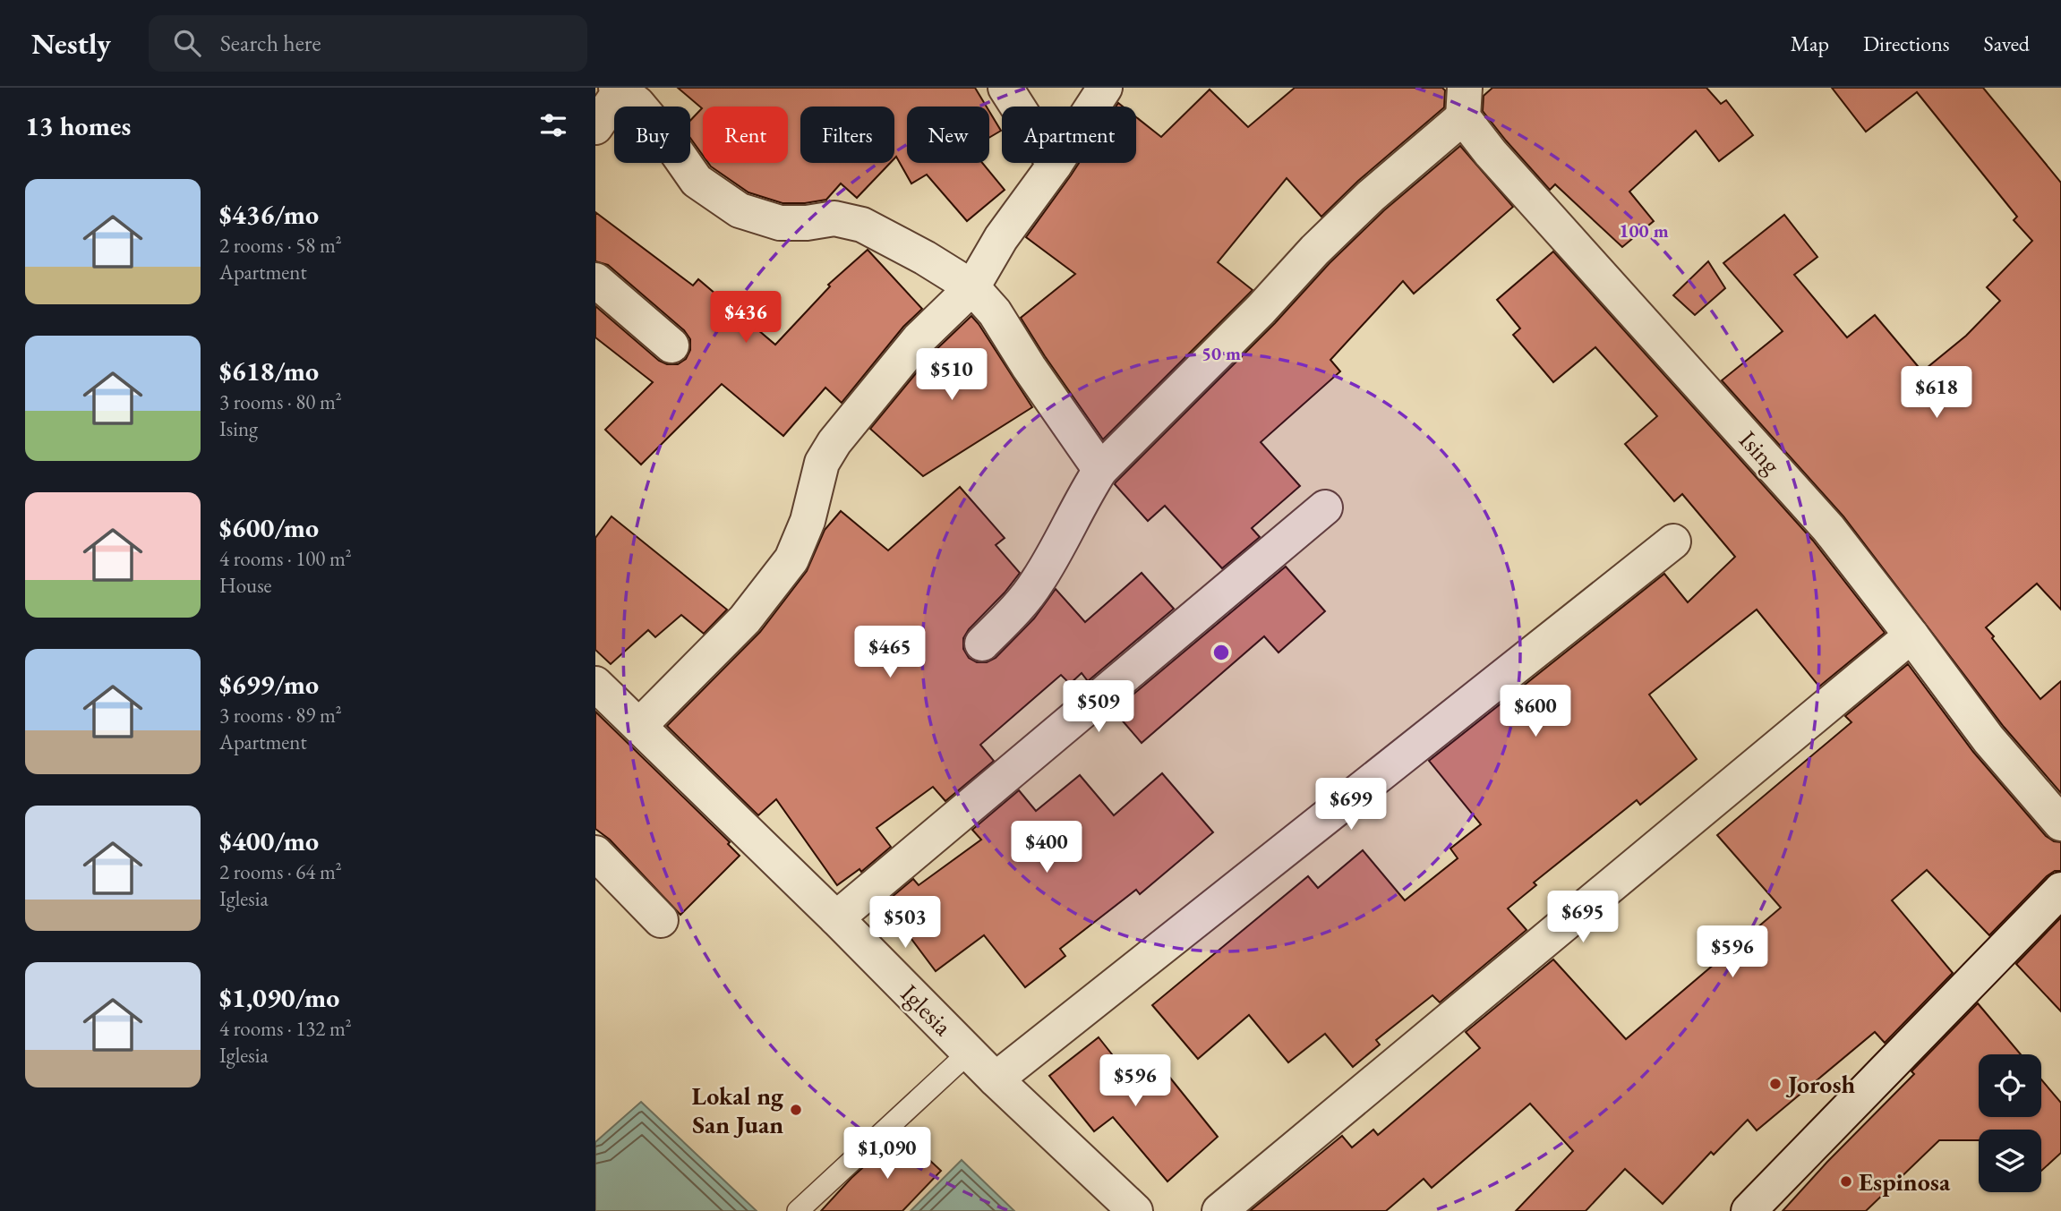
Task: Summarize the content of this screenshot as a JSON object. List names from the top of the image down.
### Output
{
  "streets": {
    "street": ["Ising", "Iglesia"]
  },
  "places": ["Jorosh", "Lokal ng San Juan", "Espinosa"],
  "page": {
    "header": "Nestly",
    "search": "Search here",
    "nav": ["Map", "Directions", "Saved"],
    "heading": "13 homes",
    "chip": [
      "Buy",
      "Rent",
      "Filters",
      "New",
      "Apartment"
    ],
    "list": [
      {
        "name": "$436/mo",
        "note": "2 rooms · 58 m² · Apartment"
      },
      {
        "name": "$618/mo",
        "note": "3 rooms · 80 m² · Ising"
      },
      {
        "name": "$600/mo",
        "note": "4 rooms · 100 m² · House"
      },
      {
        "name": "$699/mo",
        "note": "3 rooms · 89 m² · Apartment"
      },
      {
        "name": "$400/mo",
        "note": "2 rooms · 64 m² · Iglesia"
      },
      {
        "name": "$1,090/mo",
        "note": "4 rooms · 132 m² · Iglesia"
      }
    ],
    "price": [
      "$436",
      "$510",
      "$618",
      "$465",
      "$509",
      "$600",
      "$699",
      "$400",
      "$695",
      "$503",
      "$596",
      "$596",
      "$1,090"
    ]
  },
  "rings": ["100 m", "50 m"]
}
